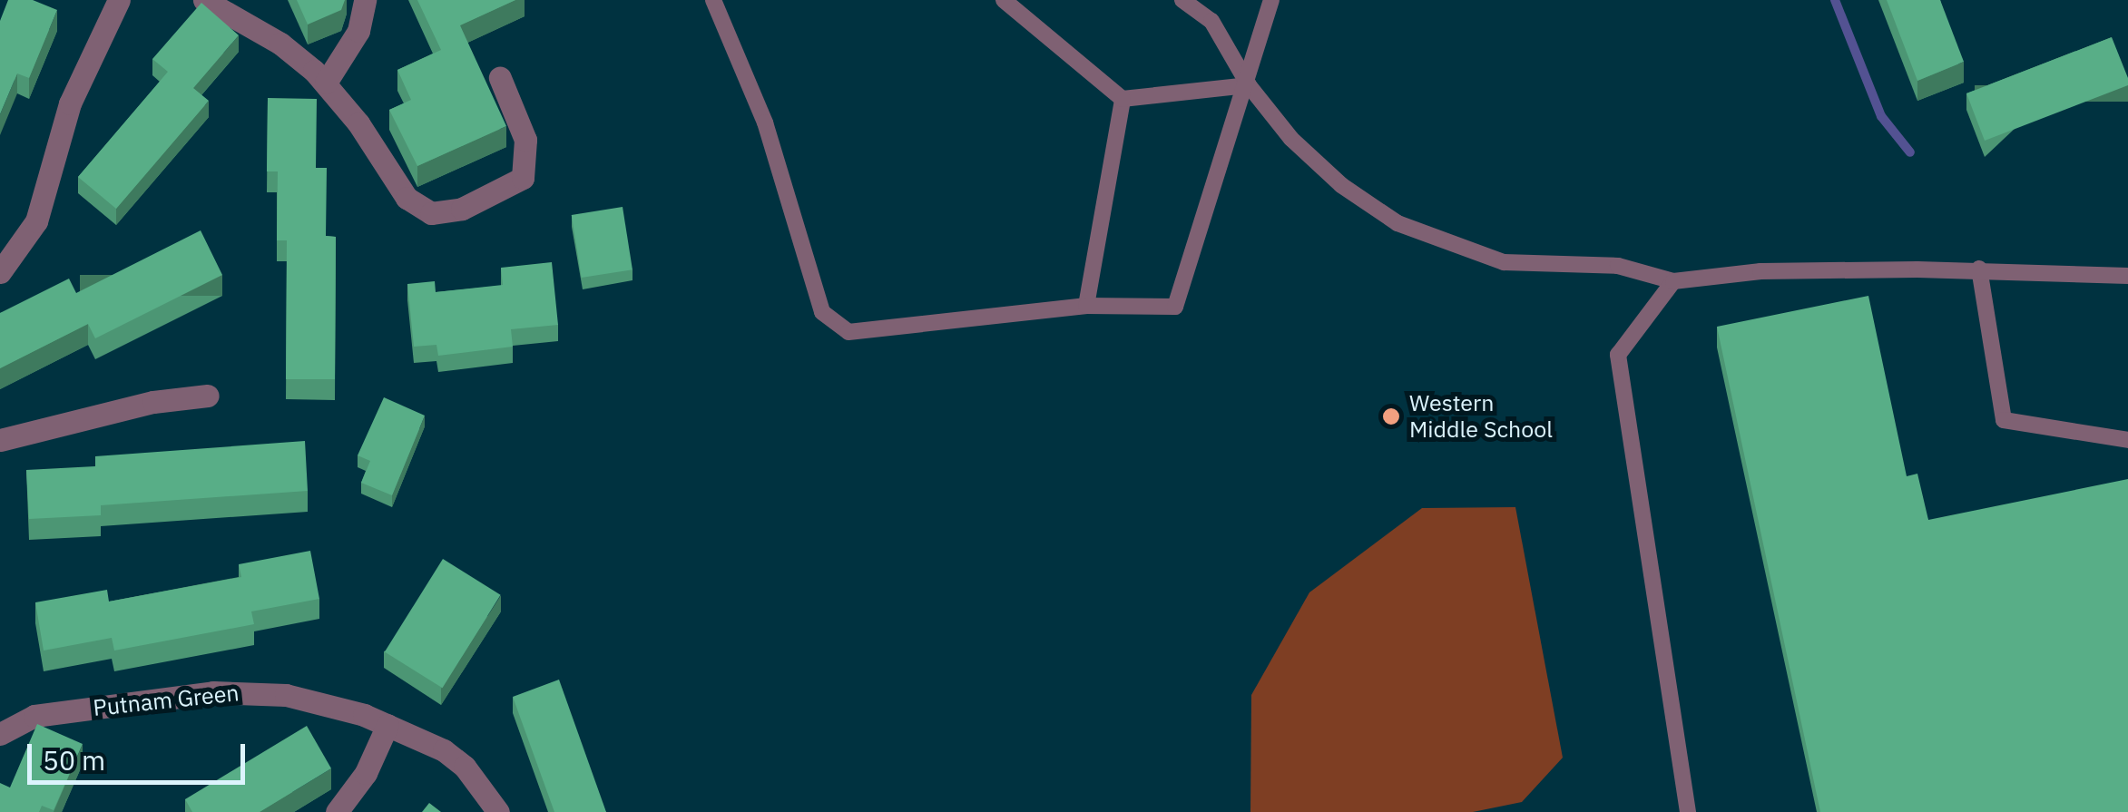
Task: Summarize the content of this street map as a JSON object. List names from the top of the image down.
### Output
{
  "streets": {
    "street": ["Putnam Green"]
  },
  "places": ["Western Middle School"],
  "scale_bar": "50 m"
}
